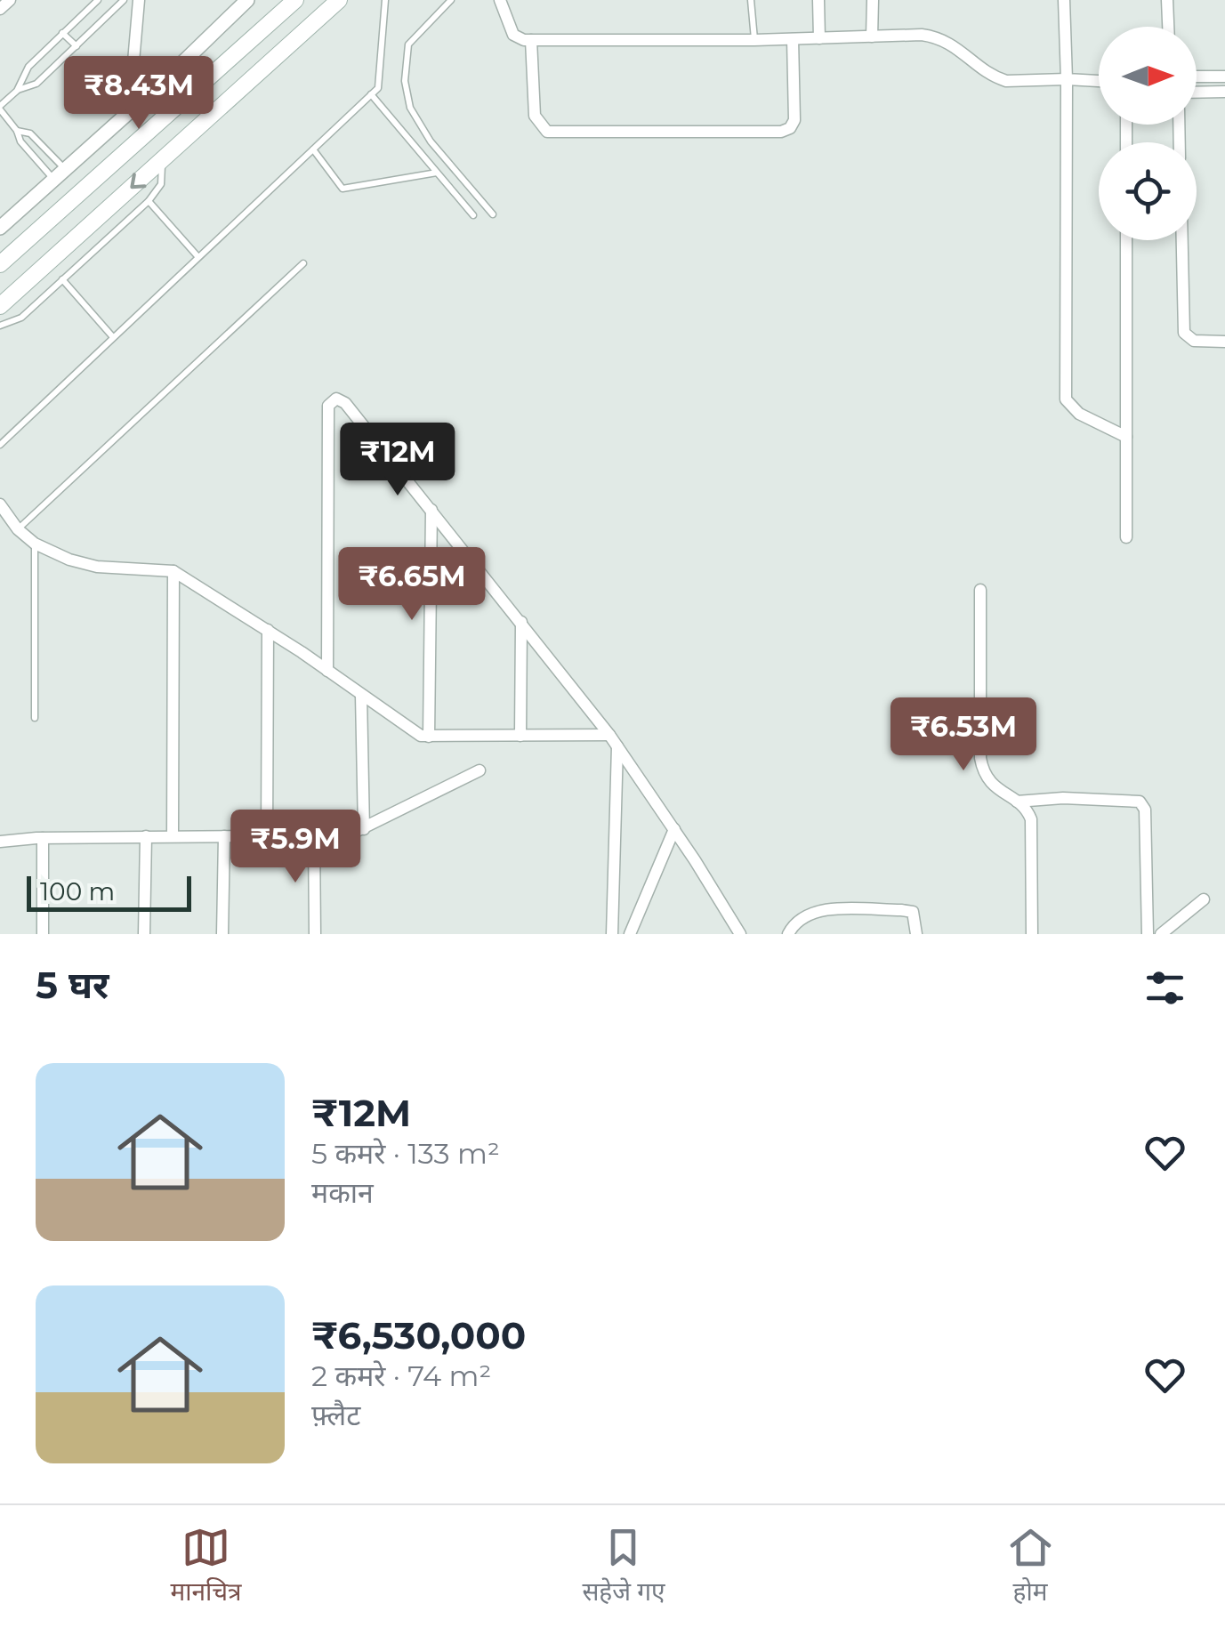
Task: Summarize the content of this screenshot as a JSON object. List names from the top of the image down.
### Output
{
  "scale_bar": "100 m",
  "north": "right",
  "page": {
    "price": [
      "₹8.43M",
      "₹12M",
      "₹6.65M",
      "₹6.53M",
      "₹5.9M"
    ],
    "scale": "100 m",
    "heading": "5 घर",
    "list": [
      {
        "name": "₹12M",
        "note": "5 कमरे · 133 m² · मकान"
      },
      {
        "name": "₹6,530,000",
        "note": "2 कमरे · 74 m² · फ़्लैट"
      }
    ],
    "tabs": ["मानचित्र", "सहेजे गए", "होम"]
  }
}
